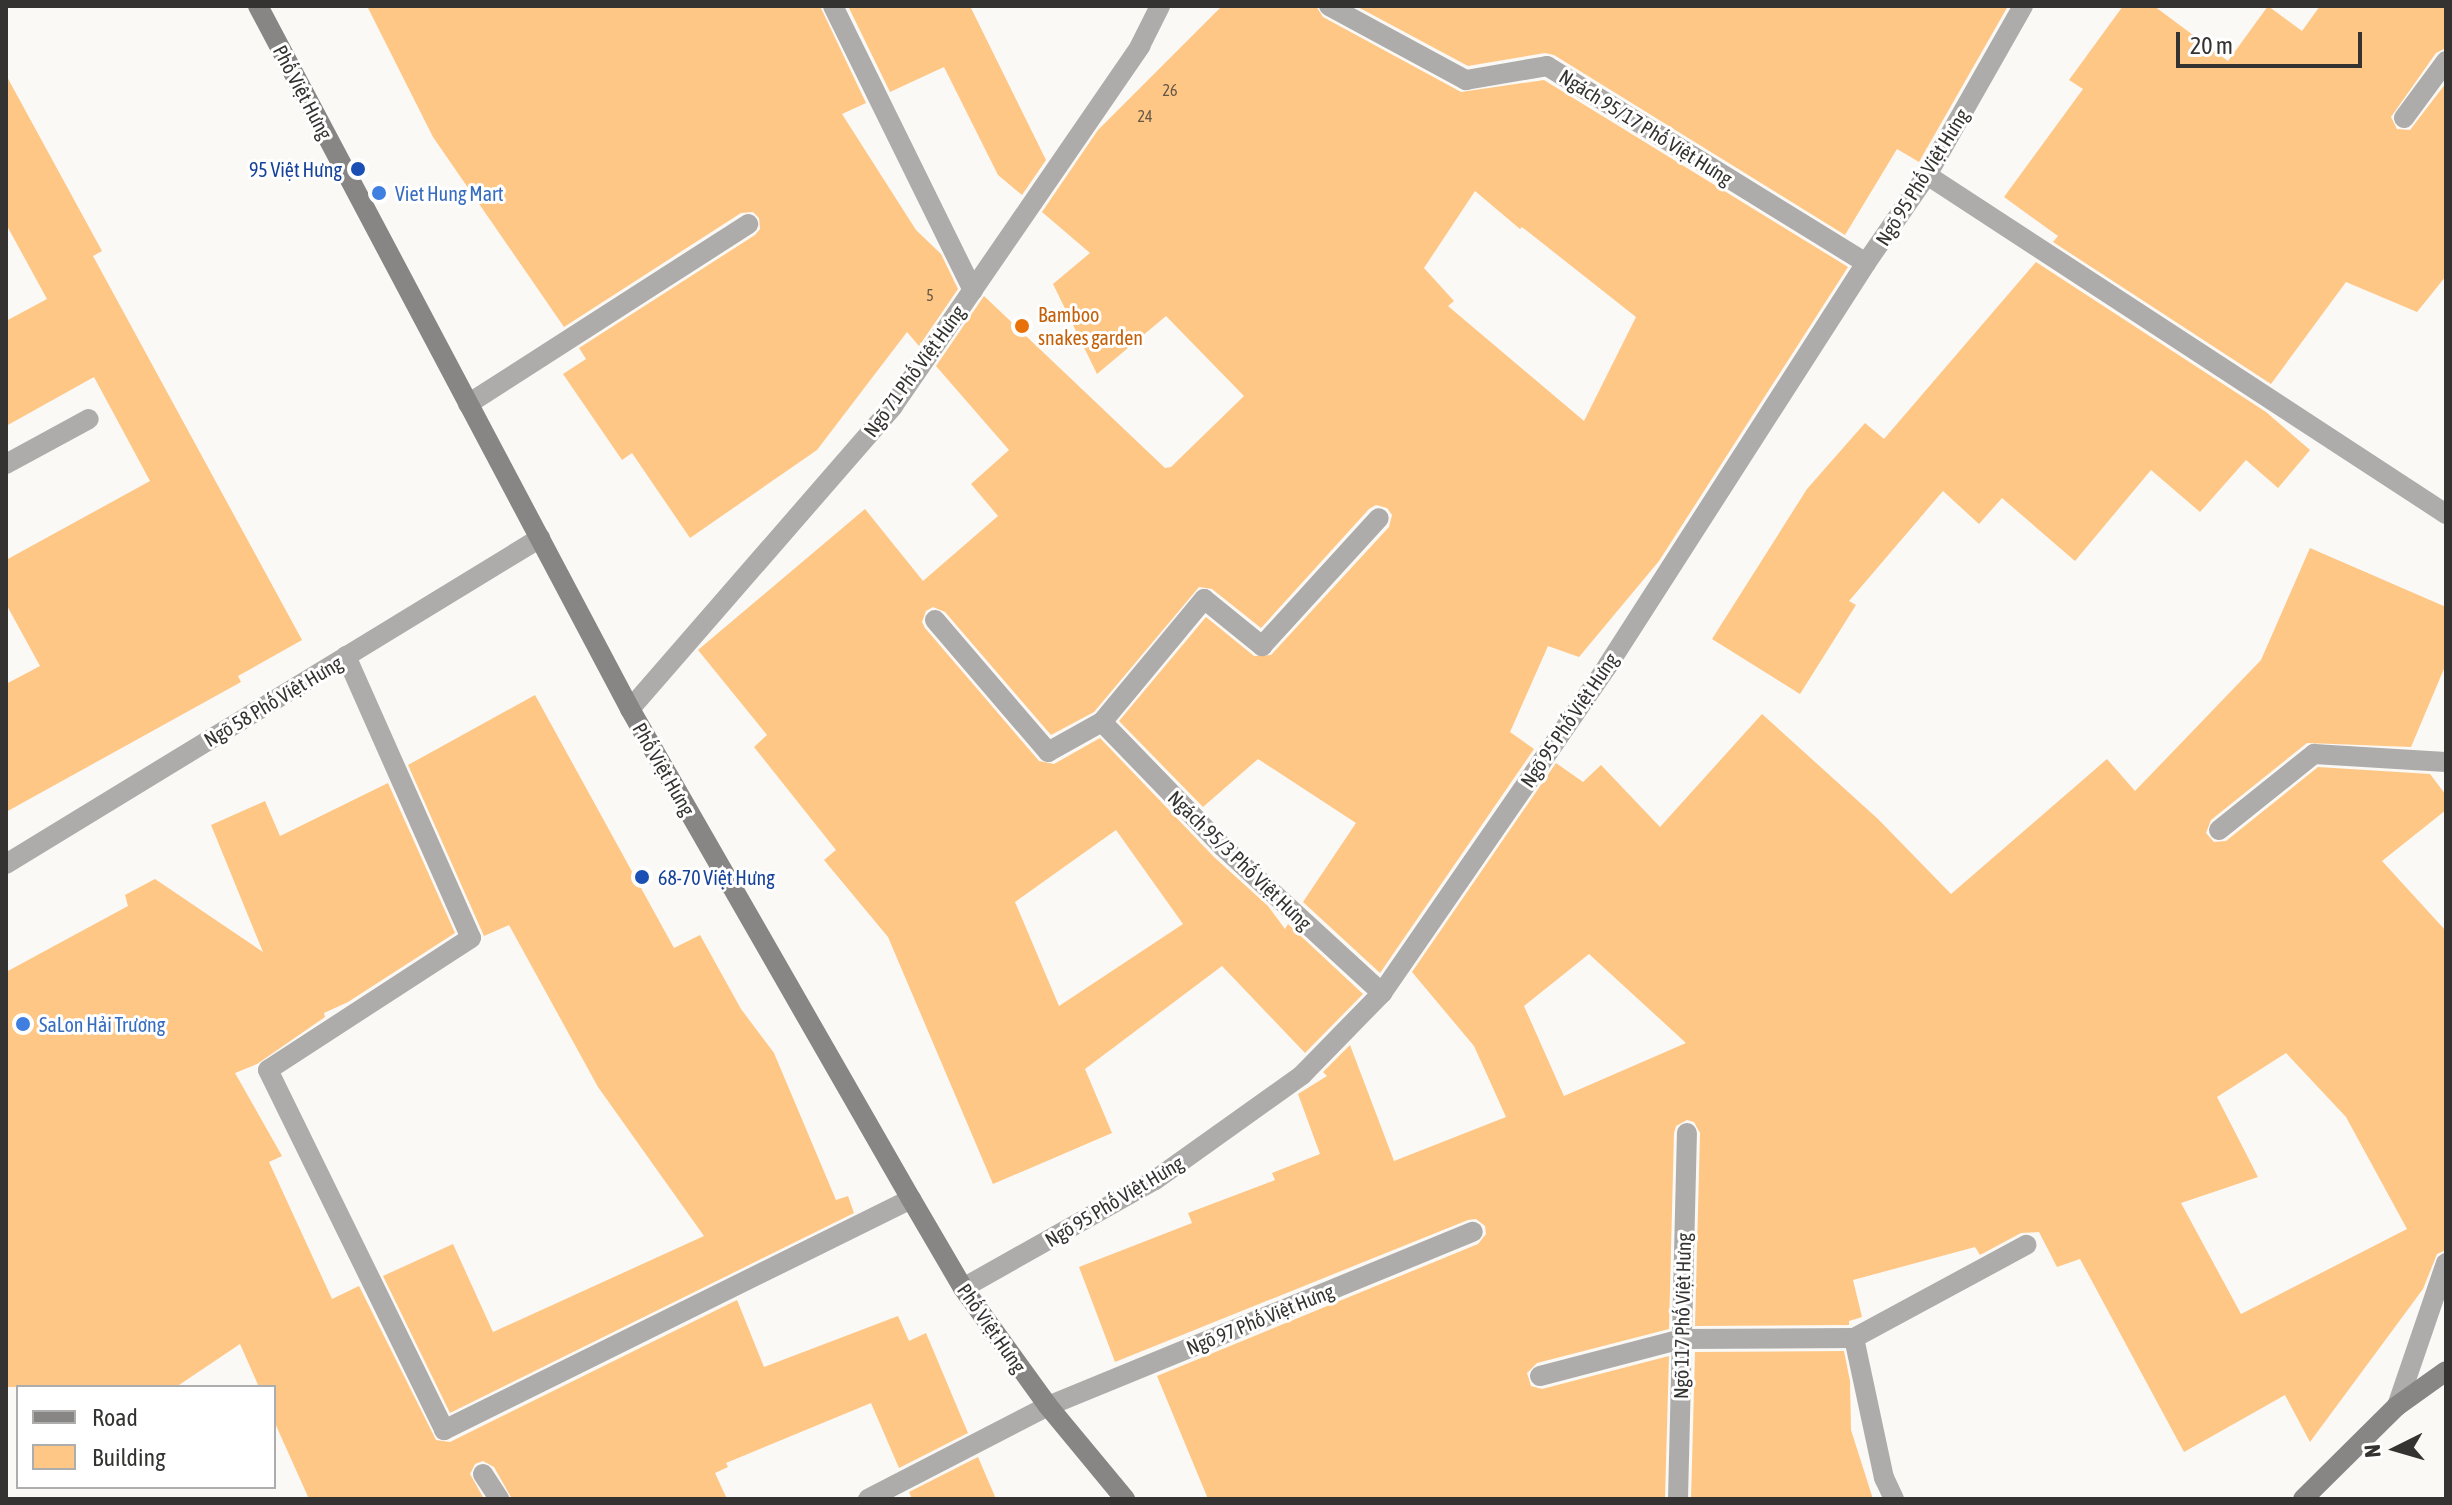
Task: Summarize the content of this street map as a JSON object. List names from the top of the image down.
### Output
{
  "streets": {
    "street": [
      "Phố Việt Hưng",
      "Ngách 95/17 Phố Việt Hưng",
      "Ngõ 95 Phố Việt Hưng",
      "Ngõ 71 Phố Việt Hưng",
      "Ngõ 58 Phố Việt Hưng",
      "Ngách 95/3 Phố Việt Hưng",
      "Ngõ 117 Phố Việt Hưng",
      "Ngõ 97 Phố Việt Hưng"
    ]
  },
  "crossings": [
    ["Phố Việt Hưng", "Ngõ 95 Phố Việt Hưng"],
    ["Phố Việt Hưng", "Ngõ 71 Phố Việt Hưng"],
    ["Phố Việt Hưng", "Ngõ 58 Phố Việt Hưng"],
    ["Phố Việt Hưng", "Ngõ 97 Phố Việt Hưng"],
    ["Ngách 95/17 Phố Việt Hưng", "Ngõ 95 Phố Việt Hưng"],
    ["Ngõ 95 Phố Việt Hưng", "Ngách 95/3 Phố Việt Hưng"]
  ],
  "places": [
    "95 Việt Hưng",
    "Viet Hung Mart",
    "Bamboo snakes garden",
    "68-70 Việt Hưng",
    "SaLon Hải Trương"
  ],
  "house_numbers": ["26", "24", "5"],
  "legend": ["Road", "Building"],
  "scale_bar": "20 m",
  "north": "left"
}
